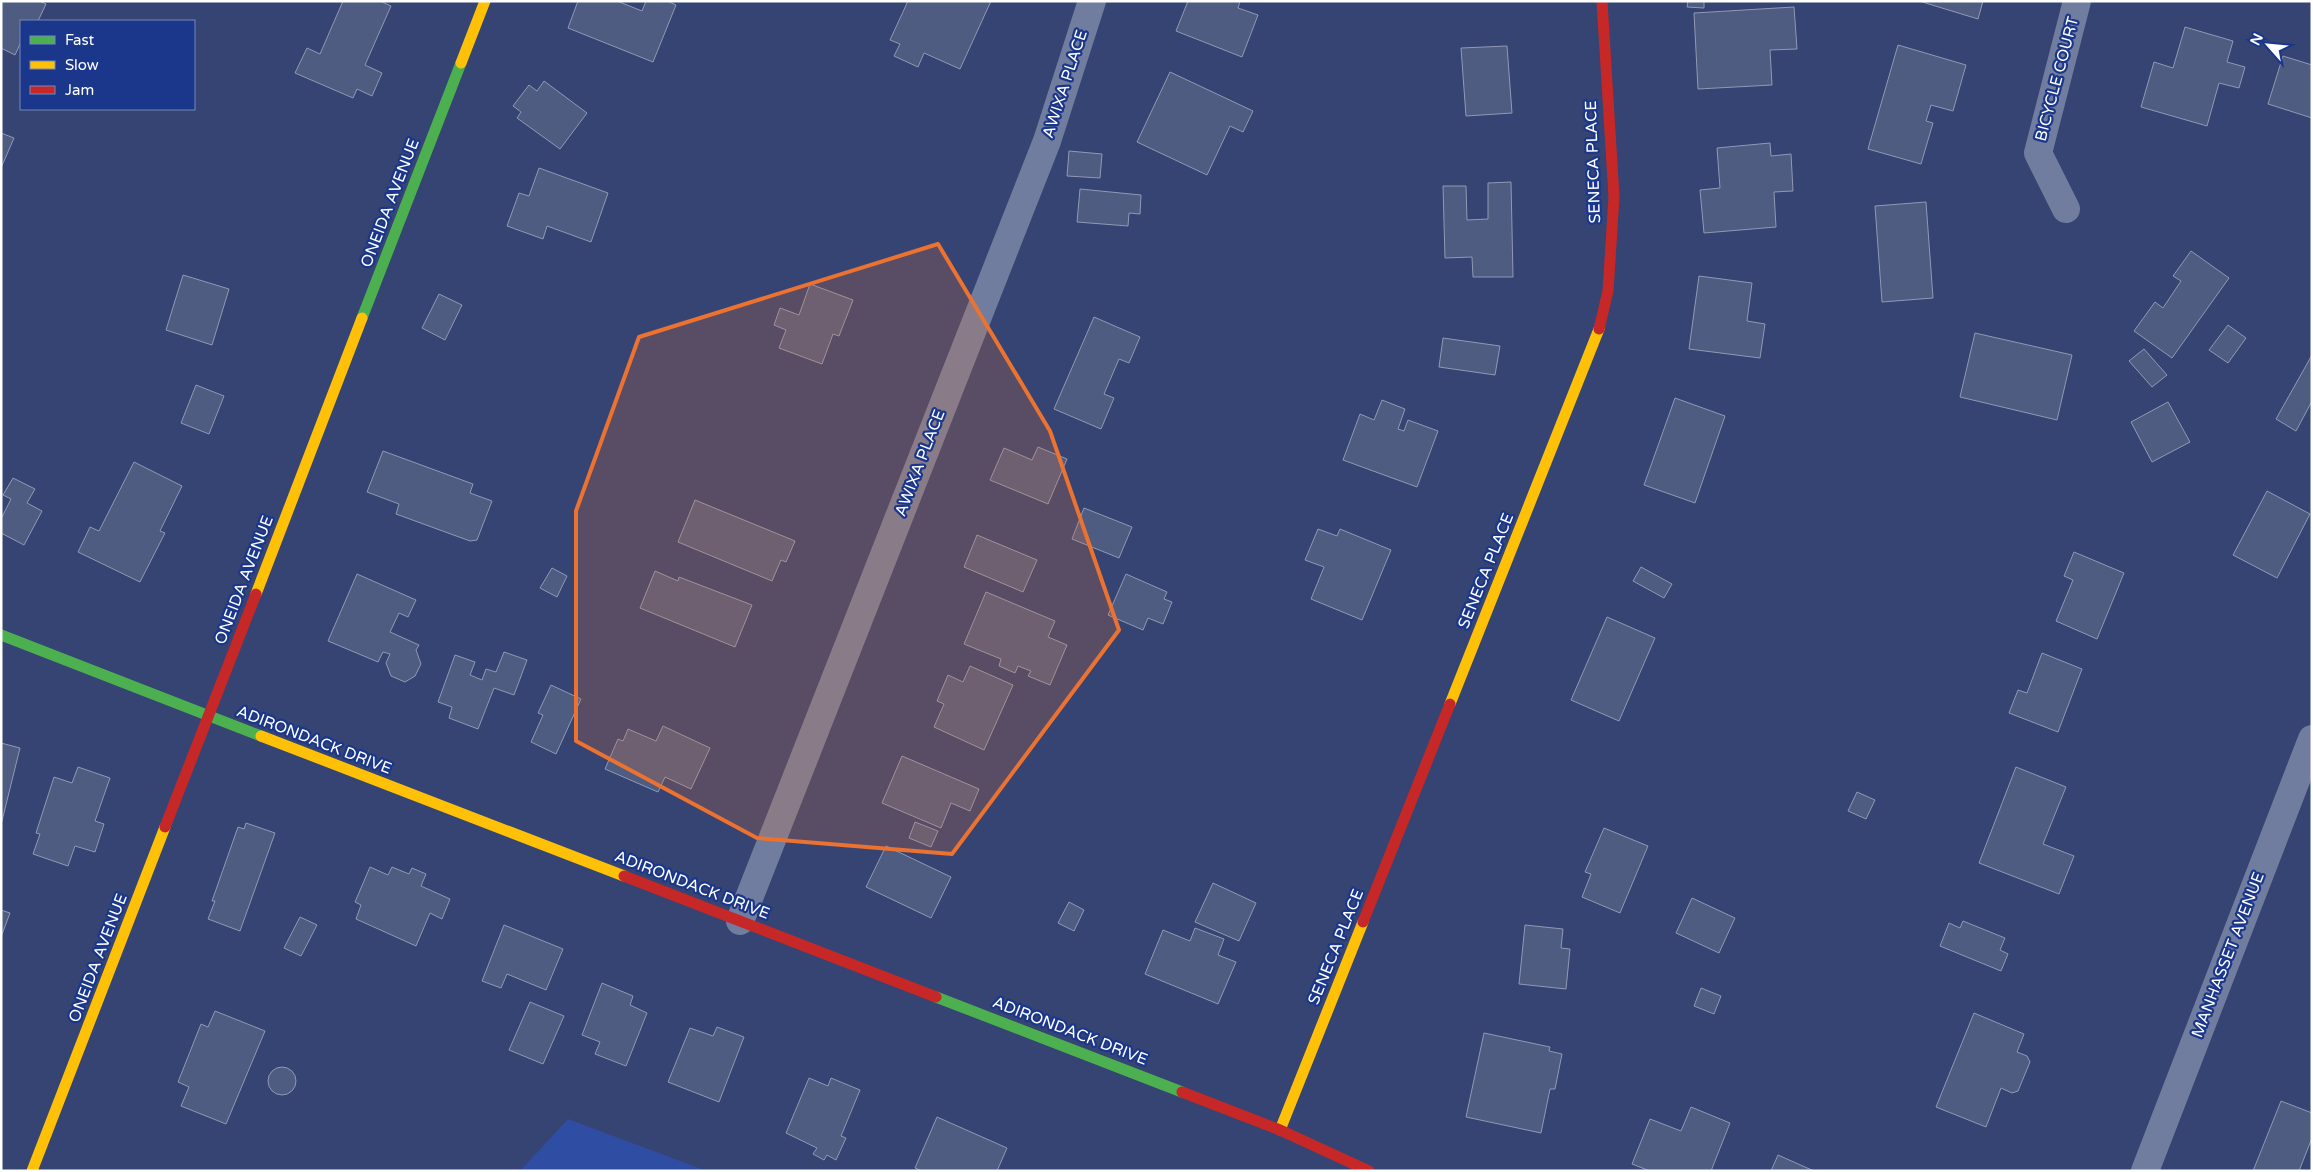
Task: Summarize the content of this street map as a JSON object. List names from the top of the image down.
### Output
{
  "streets": {
    "street": [
      "BICYCLE COURT",
      "AWIXA PLACE",
      "SENECA PLACE",
      "ONEIDA AVENUE",
      "ADIRONDACK DRIVE",
      "MANHASSET AVENUE"
    ]
  },
  "crossings": [
    ["AWIXA PLACE", "ADIRONDACK DRIVE"],
    ["SENECA PLACE", "ADIRONDACK DRIVE"],
    ["ONEIDA AVENUE", "ADIRONDACK DRIVE"]
  ],
  "legend": ["Fast", "Slow", "Jam"],
  "north": "top left"
}
